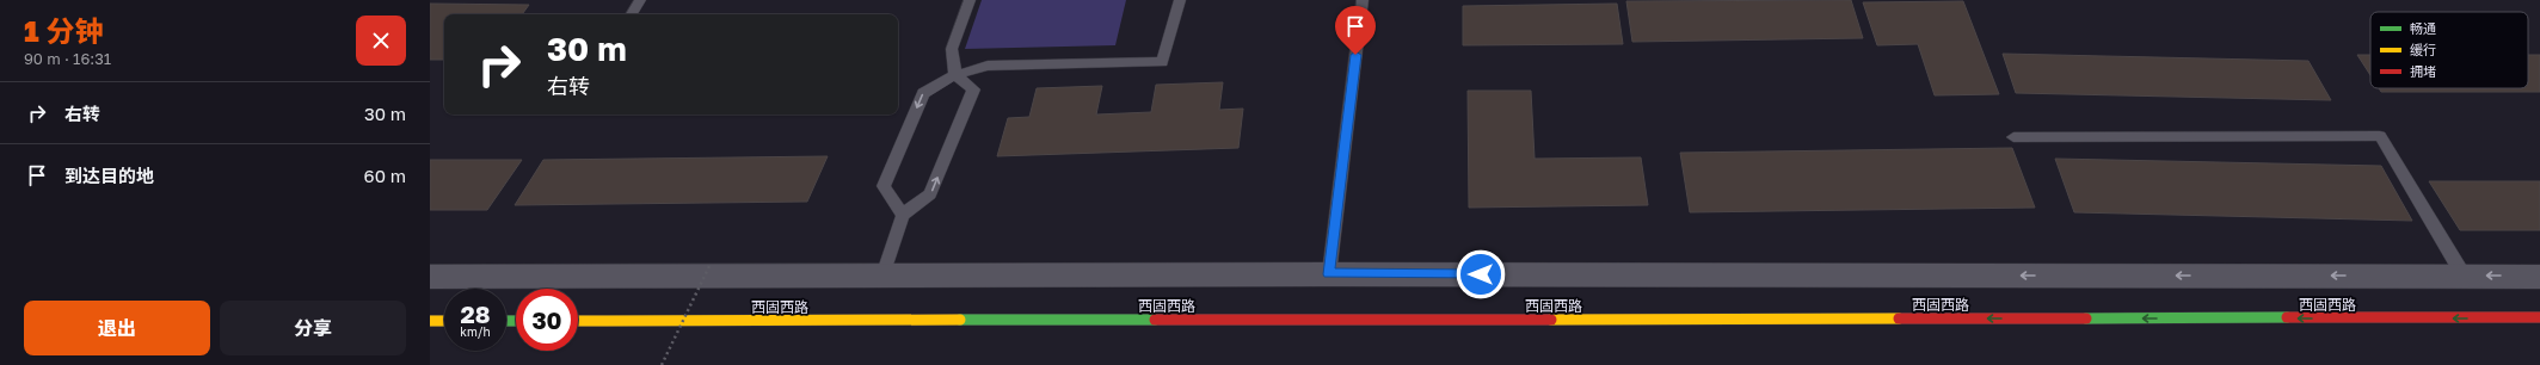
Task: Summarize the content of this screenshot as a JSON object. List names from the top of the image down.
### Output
{
  "streets": {
    "main road": ["西固西路"]
  },
  "one_way": ["西固西路"],
  "legend": ["畅通", "缓行", "拥堵"],
  "page": {
    "heading": ["1 分钟", "90 m · 16:31"],
    "turn": ["30 m", "右转"],
    "list": [
      {
        "name": "右转",
        "value": "30 m"
      },
      {
        "name": "到达目的地",
        "value": "60 m"
      }
    ],
    "speed": "28 km/h",
    "limit": "30",
    "buttons": ["退出", "分享"]
  }
}
